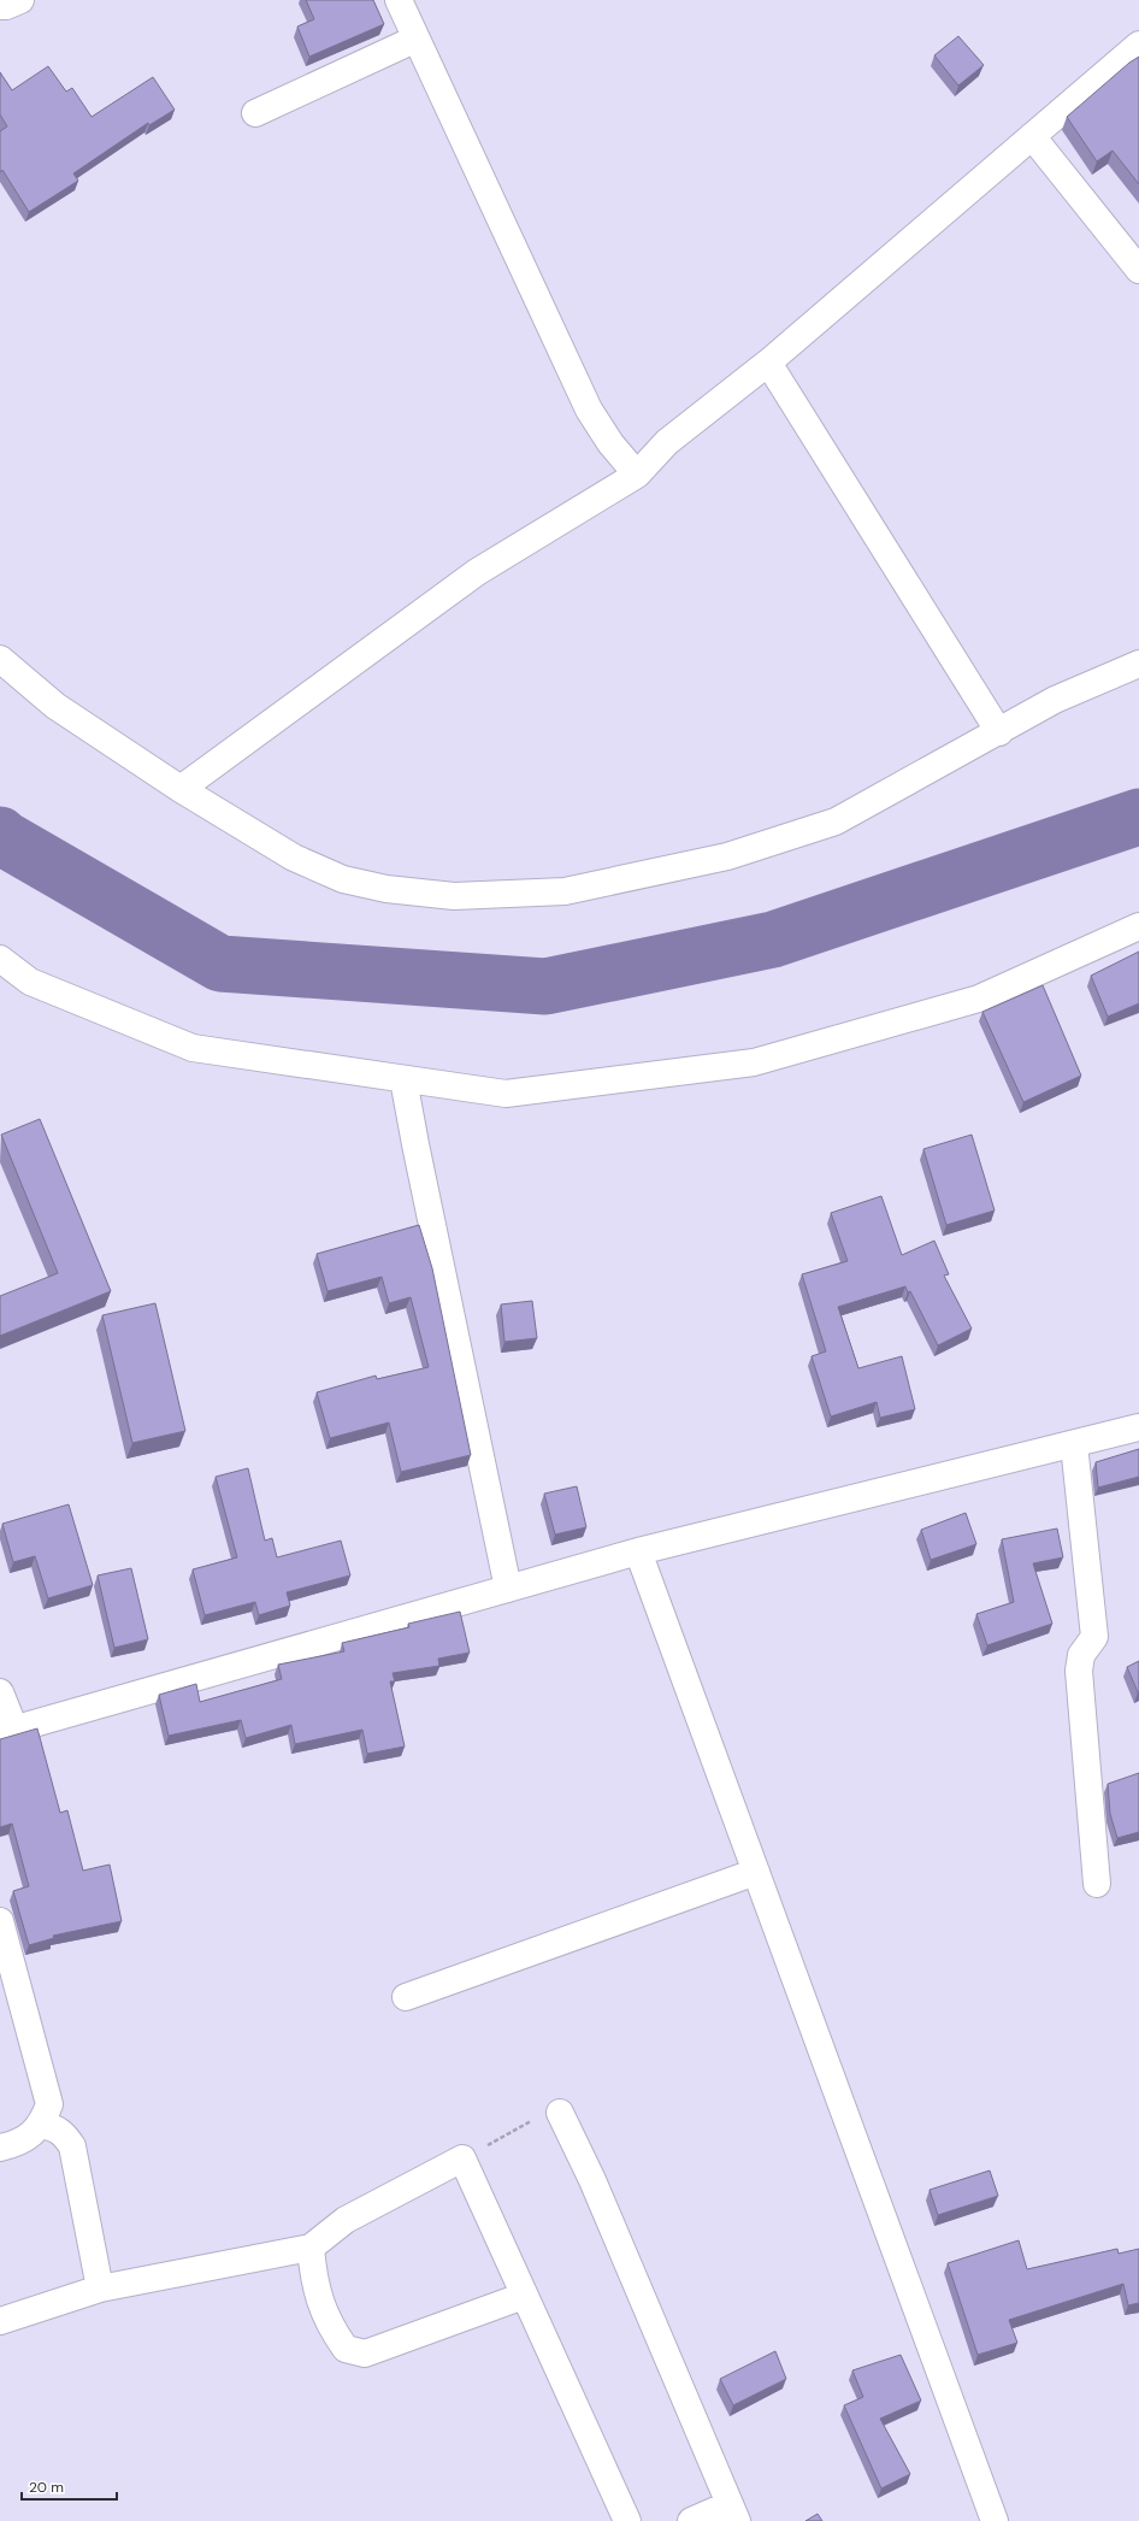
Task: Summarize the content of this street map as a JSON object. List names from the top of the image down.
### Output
{
  "scale_bar": "20 m"
}
